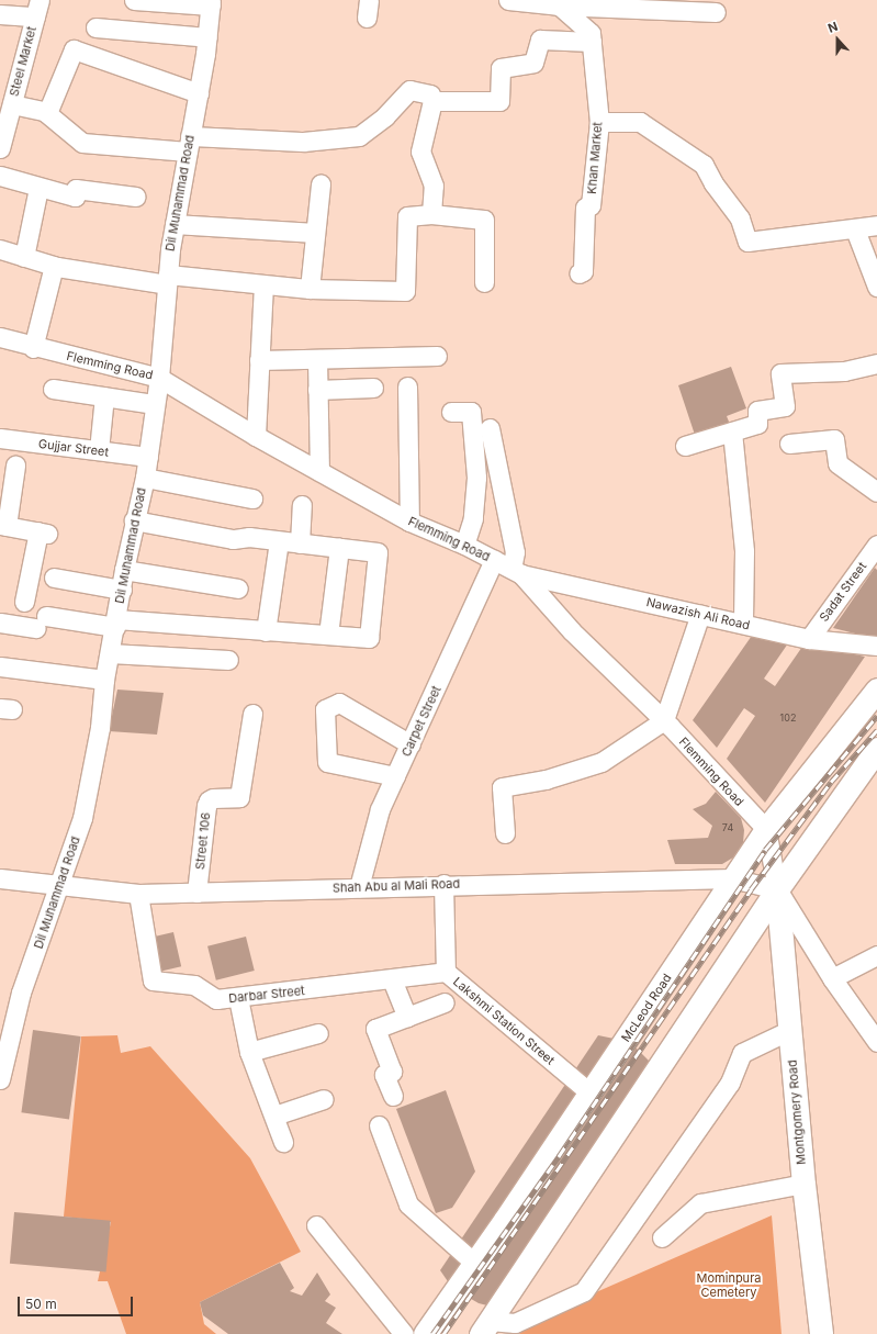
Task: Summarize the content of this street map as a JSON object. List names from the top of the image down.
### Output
{
  "streets": {
    "main road": ["McLeod Road", "Montgomery Road"],
    "street": [
      "Steel Market",
      "Khan Market",
      "Dil Muhammad Road",
      "Flemming Road",
      "Gujjar Street",
      "Sadat Street",
      "Nawazish Ali Road",
      "Carpet Street",
      "Street 106",
      "Shah Abu al Mali Road",
      "Darbar Street",
      "Lakshmi Station Street"
    ]
  },
  "crossings": [
    ["Dil Muhammad Road", "Flemming Road"],
    ["Dil Muhammad Road", "Gujjar Street"],
    ["Dil Muhammad Road", "Shah Abu al Mali Road"],
    ["Flemming Road", "Nawazish Ali Road"],
    ["Flemming Road", "Carpet Street"],
    ["Flemming Road", "McLeod Road"],
    ["Sadat Street", "Nawazish Ali Road"],
    ["Carpet Street", "Shah Abu al Mali Road"],
    ["Street 106", "Shah Abu al Mali Road"],
    ["Shah Abu al Mali Road", "Darbar Street"],
    ["Shah Abu al Mali Road", "McLeod Road"],
    ["Shah Abu al Mali Road", "Lakshmi Station Street"],
    ["Shah Abu al Mali Road", "Montgomery Road"],
    ["Darbar Street", "Lakshmi Station Street"],
    ["McLeod Road", "Lakshmi Station Street"]
  ],
  "parks": ["Mominpura Cemetery"],
  "house_numbers": ["102", "74"],
  "scale_bar": "50 m",
  "north": "top"
}
